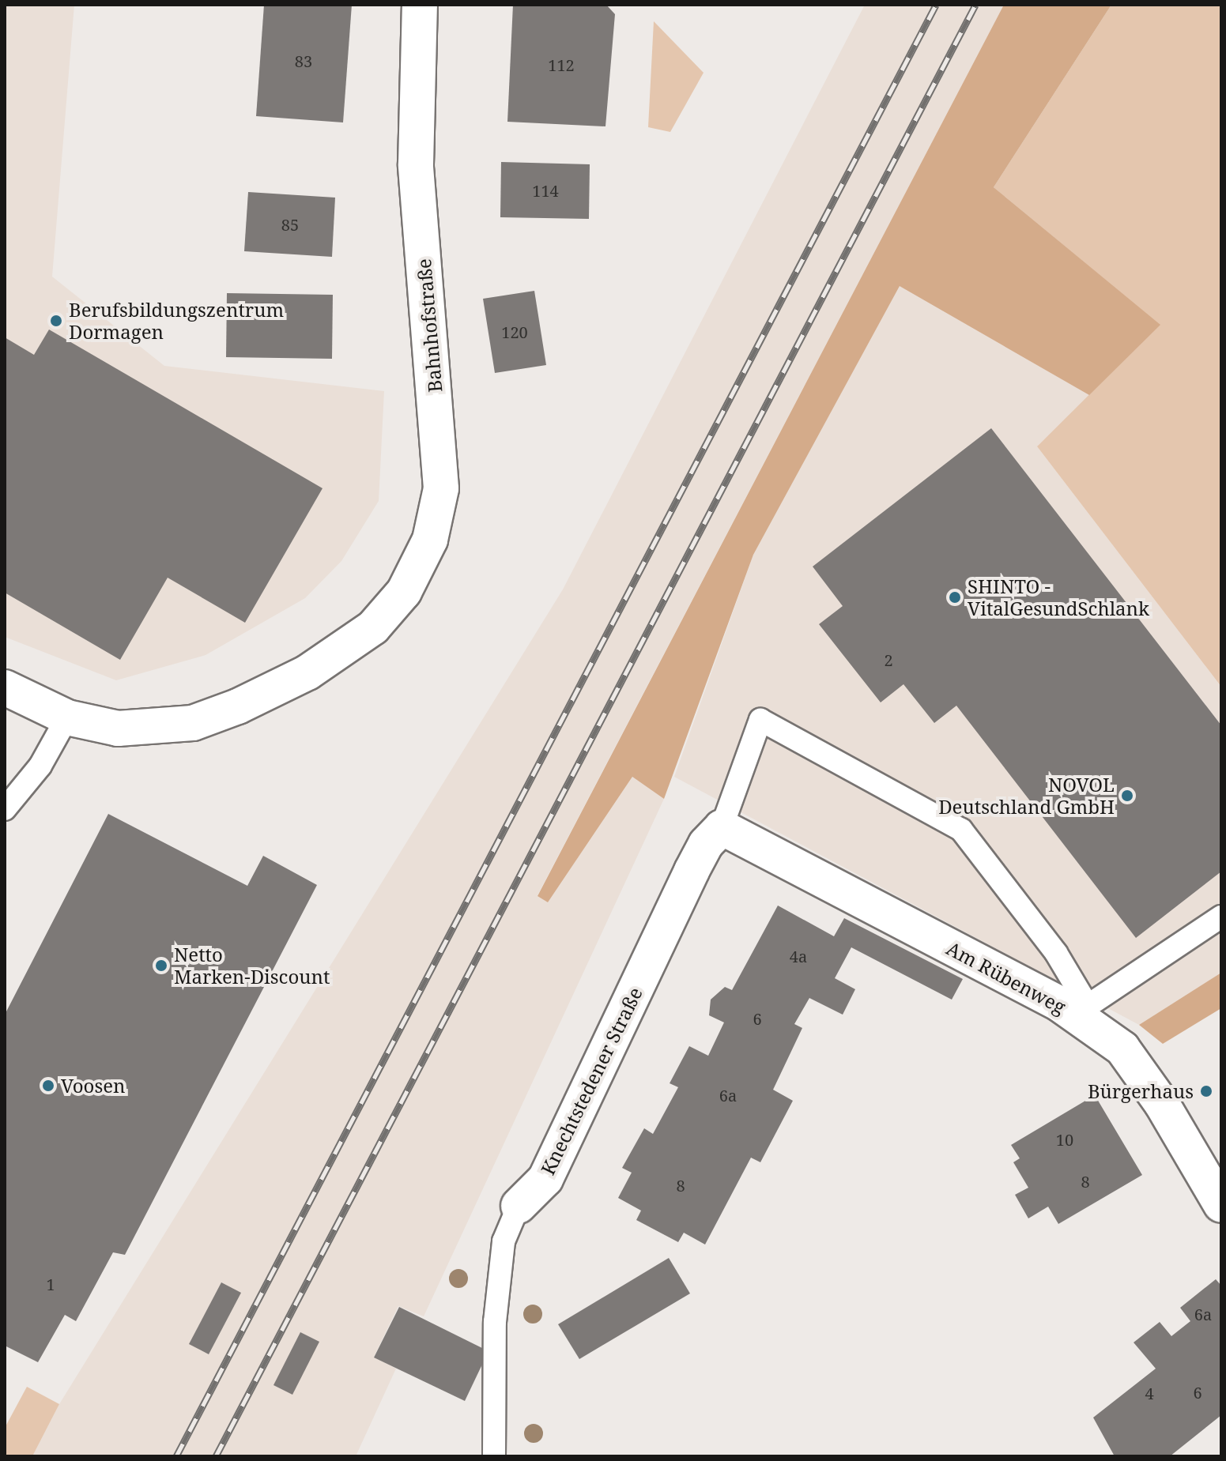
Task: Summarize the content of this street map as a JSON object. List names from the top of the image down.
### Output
{
  "streets": {
    "street": ["Bahnhofstraße", "Am Rübenweg", "Knechtstedener Straße"]
  },
  "crossings": [
    ["Am Rübenweg", "Knechtstedener Straße"]
  ],
  "places": [
    "Berufsbildungszentrum Dormagen",
    "SHINTO - VitalGesundSchlank",
    "NOVOL Deutschland GmbH",
    "Netto Marken-Discount",
    "Voosen",
    "Bürgerhaus"
  ],
  "house_numbers": [
    "83",
    "112",
    "114",
    "85",
    "120",
    "2",
    "4a",
    "6",
    "6a",
    "10",
    "8",
    "8",
    "1",
    "6a",
    "6",
    "4"
  ]
}
